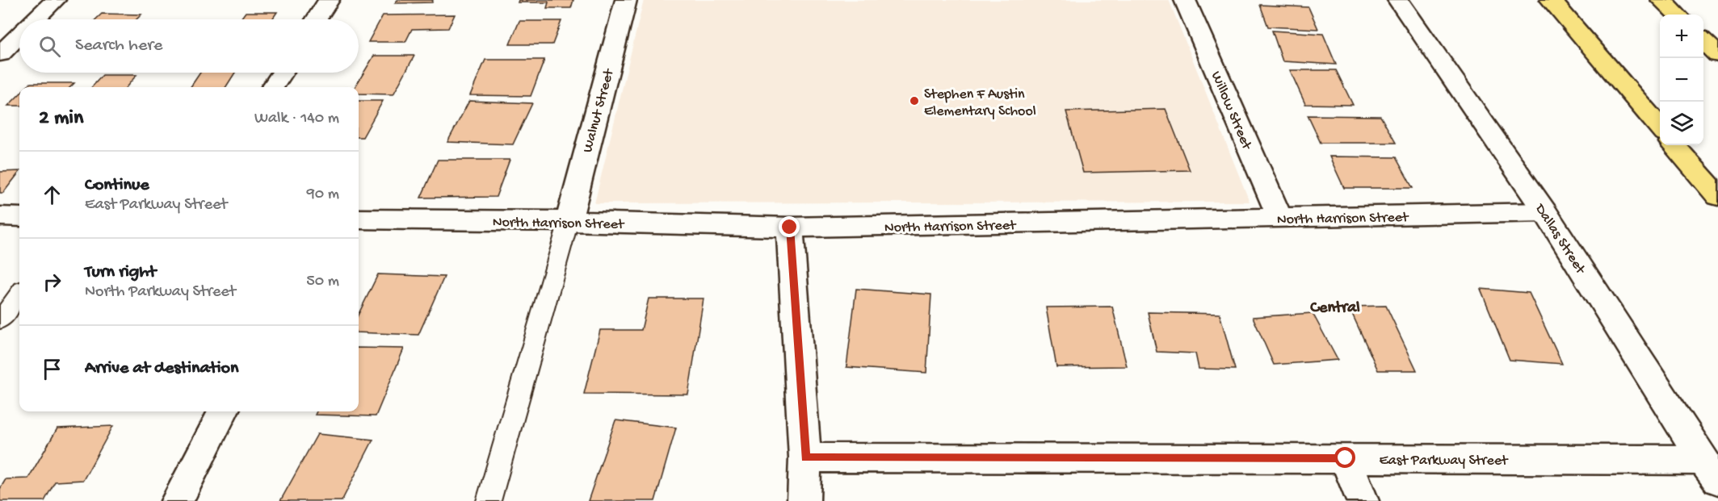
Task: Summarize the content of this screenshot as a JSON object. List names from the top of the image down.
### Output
{
  "streets": {
    "street": [
      "Willow Street",
      "Walnut Street",
      "North Harrison Street",
      "Dallas Street",
      "East Parkway Street"
    ]
  },
  "crossings": [
    ["Willow Street", "North Harrison Street"],
    ["Walnut Street", "North Harrison Street"],
    ["North Harrison Street", "Dallas Street"],
    ["Dallas Street", "East Parkway Street"]
  ],
  "districts": ["Central"],
  "places": ["Stephen F Austin Elementary School"],
  "page": {
    "map_buttons": ["+", "−"],
    "search": "Search here",
    "heading": ["2 min", "Walk · 140 m"],
    "list": [
      ["Continue", "East Parkway Street", "90 m"],
      ["Turn right", "North Parkway Street", "50 m"],
      "Arrive at destination"
    ]
  }
}
